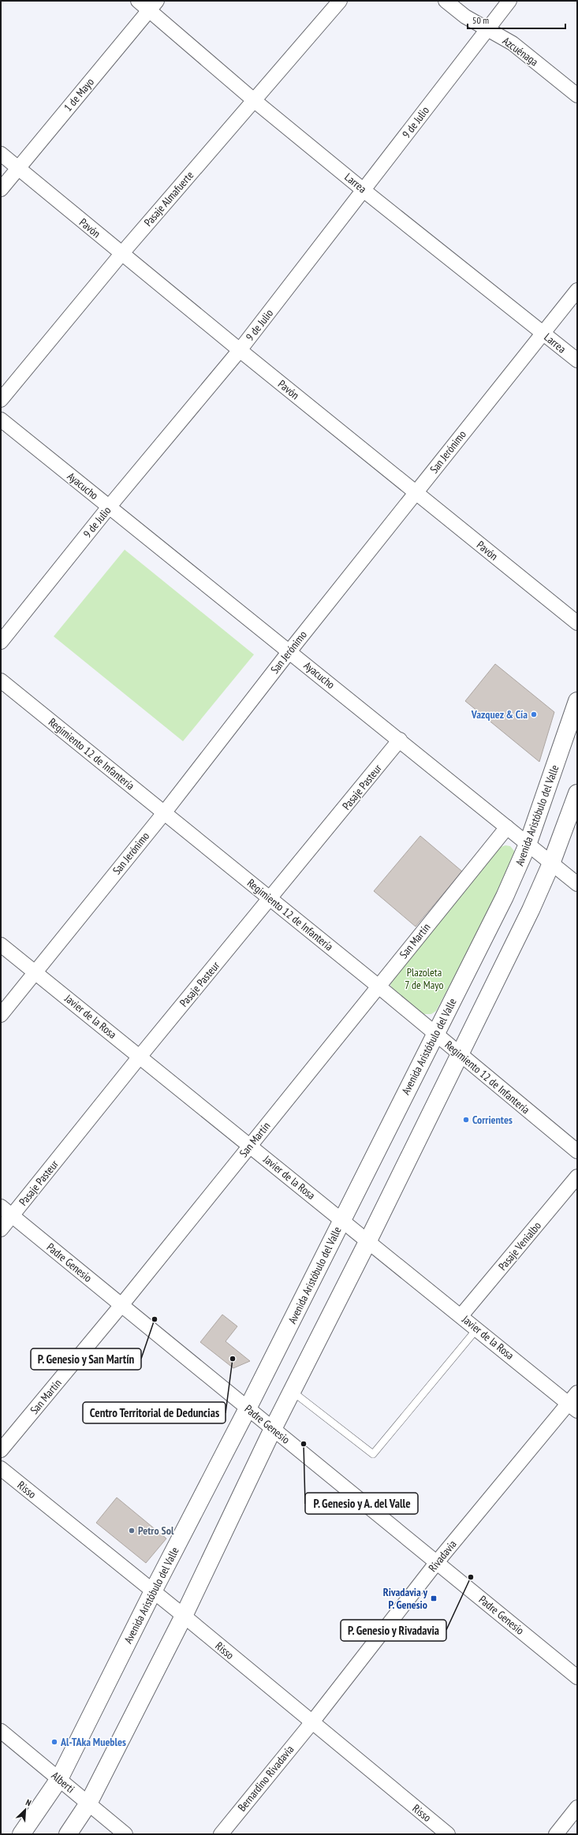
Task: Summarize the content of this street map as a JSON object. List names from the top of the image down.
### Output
{
  "streets": {
    "main road": ["Avenida Aristóbulo del Valle"],
    "street": [
      "Azcuénaga",
      "1 de Mayo",
      "9 de Julio",
      "Larrea",
      "Pasaje Almafuerte",
      "Pavón",
      "San Jerónimo",
      "Ayacucho",
      "Regimiento 12 de Infantería",
      "Pasaje Pasteur",
      "San Martín",
      "Javier de la Rosa",
      "Pasaje Venialbo",
      "Padre Genesio",
      "Risso",
      "Rivadavia",
      "Bernardino Rivadavia",
      "Alberti"
    ]
  },
  "crossings": [
    ["Azcuénaga", "9 de Julio"],
    ["1 de Mayo", "Larrea"],
    ["1 de Mayo", "Pavón"],
    ["9 de Julio", "Larrea"],
    ["9 de Julio", "Pavón"],
    ["9 de Julio", "Ayacucho"],
    ["Larrea", "Pasaje Almafuerte"],
    ["Larrea", "San Jerónimo"],
    ["Pasaje Almafuerte", "Pavón"],
    ["Pavón", "San Jerónimo"],
    ["San Jerónimo", "Ayacucho"],
    ["San Jerónimo", "Regimiento 12 de Infantería"],
    ["San Jerónimo", "Javier de la Rosa"],
    ["Ayacucho", "Pasaje Pasteur"],
    ["Ayacucho", "Avenida Aristóbulo del Valle"],
    ["Ayacucho", "San Martín"],
    ["Regimiento 12 de Infantería", "Pasaje Pasteur"],
    ["Regimiento 12 de Infantería", "Avenida Aristóbulo del Valle"],
    ["Regimiento 12 de Infantería", "San Martín"],
    ["Pasaje Pasteur", "Javier de la Rosa"],
    ["Pasaje Pasteur", "Padre Genesio"],
    ["Avenida Aristóbulo del Valle", "Javier de la Rosa"],
    ["Avenida Aristóbulo del Valle", "Padre Genesio"],
    ["Avenida Aristóbulo del Valle", "Risso"],
    ["Avenida Aristóbulo del Valle", "Alberti"],
    ["San Martín", "Javier de la Rosa"],
    ["San Martín", "Padre Genesio"],
    ["Javier de la Rosa", "Pasaje Venialbo"],
    ["Javier de la Rosa", "Rivadavia"],
    ["Padre Genesio", "Rivadavia"],
    ["Risso", "Rivadavia"],
    ["Risso", "Bernardino Rivadavia"],
    ["Rivadavia", "Bernardino Rivadavia"]
  ],
  "parks": ["Plazoleta 7 de Mayo"],
  "places": {
    "other": [
      "Vazquez & Cía",
      "Corrientes",
      "P. Genesio y San Martín",
      "Centro Territorial de Deduncias",
      "P. Genesio y A. del Valle",
      "Petro Sol",
      "P. Genesio y Rivadavia",
      "Al-TAka Muebles"
    ],
    "transit": ["Rivadavia y P. Genesio"]
  },
  "scale_bar": "50 m",
  "north": "top right"
}
